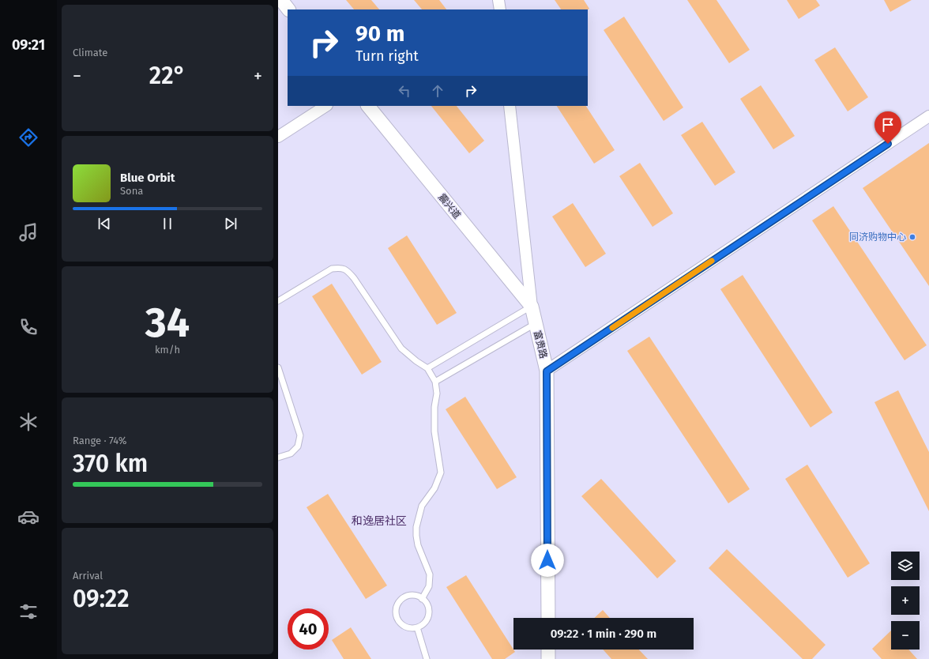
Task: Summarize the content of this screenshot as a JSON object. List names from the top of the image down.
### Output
{
  "streets": {
    "street": ["震兴道", "富贵路"]
  },
  "crossings": [
    ["震兴道", "富贵路"]
  ],
  "districts": ["和逸居社区"],
  "places": ["同济购物中心"],
  "page": {
    "tabs": "09:21",
    "tile": [
      "Climate",
      ["34", "km/h"],
      ["Range · 74%", "370 km"],
      ["Arrival", "09:22"]
    ],
    "turn": ["90 m", "Turn right"],
    "heat": ["−", "22°", "+"],
    "song": ["Blue Orbit", "Sona"],
    "map_buttons": ["+", "−"],
    "limit": "40",
    "trip": "09:22 · 1 min · 290 m"
  }
}
